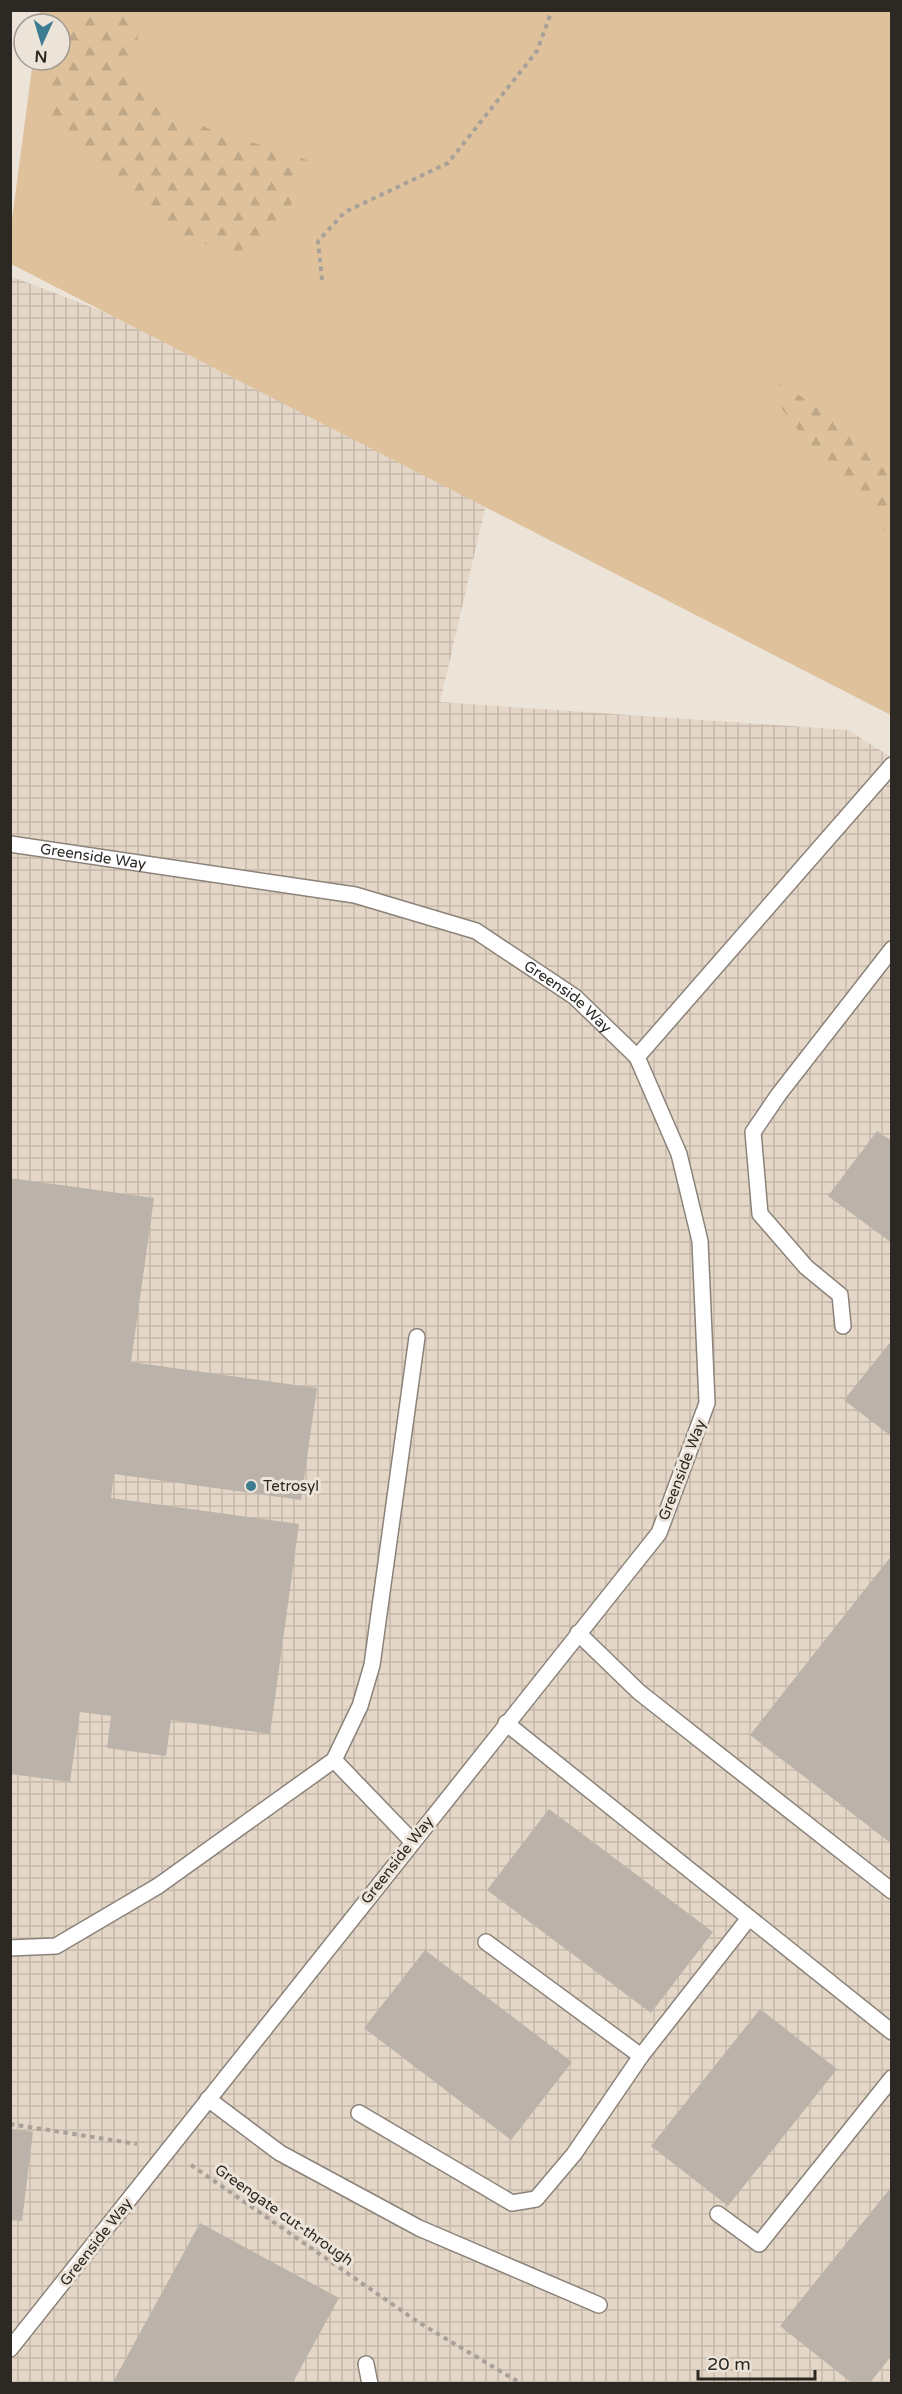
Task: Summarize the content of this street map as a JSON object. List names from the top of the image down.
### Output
{
  "streets": {
    "lane": ["Greenside Way"],
    "path": ["Greengate cut-through"]
  },
  "crossings": [
    ["Greenside Way", "Greengate cut-through"]
  ],
  "places": ["Tetrosyl"],
  "scale_bar": "20 m",
  "north": "bottom"
}
